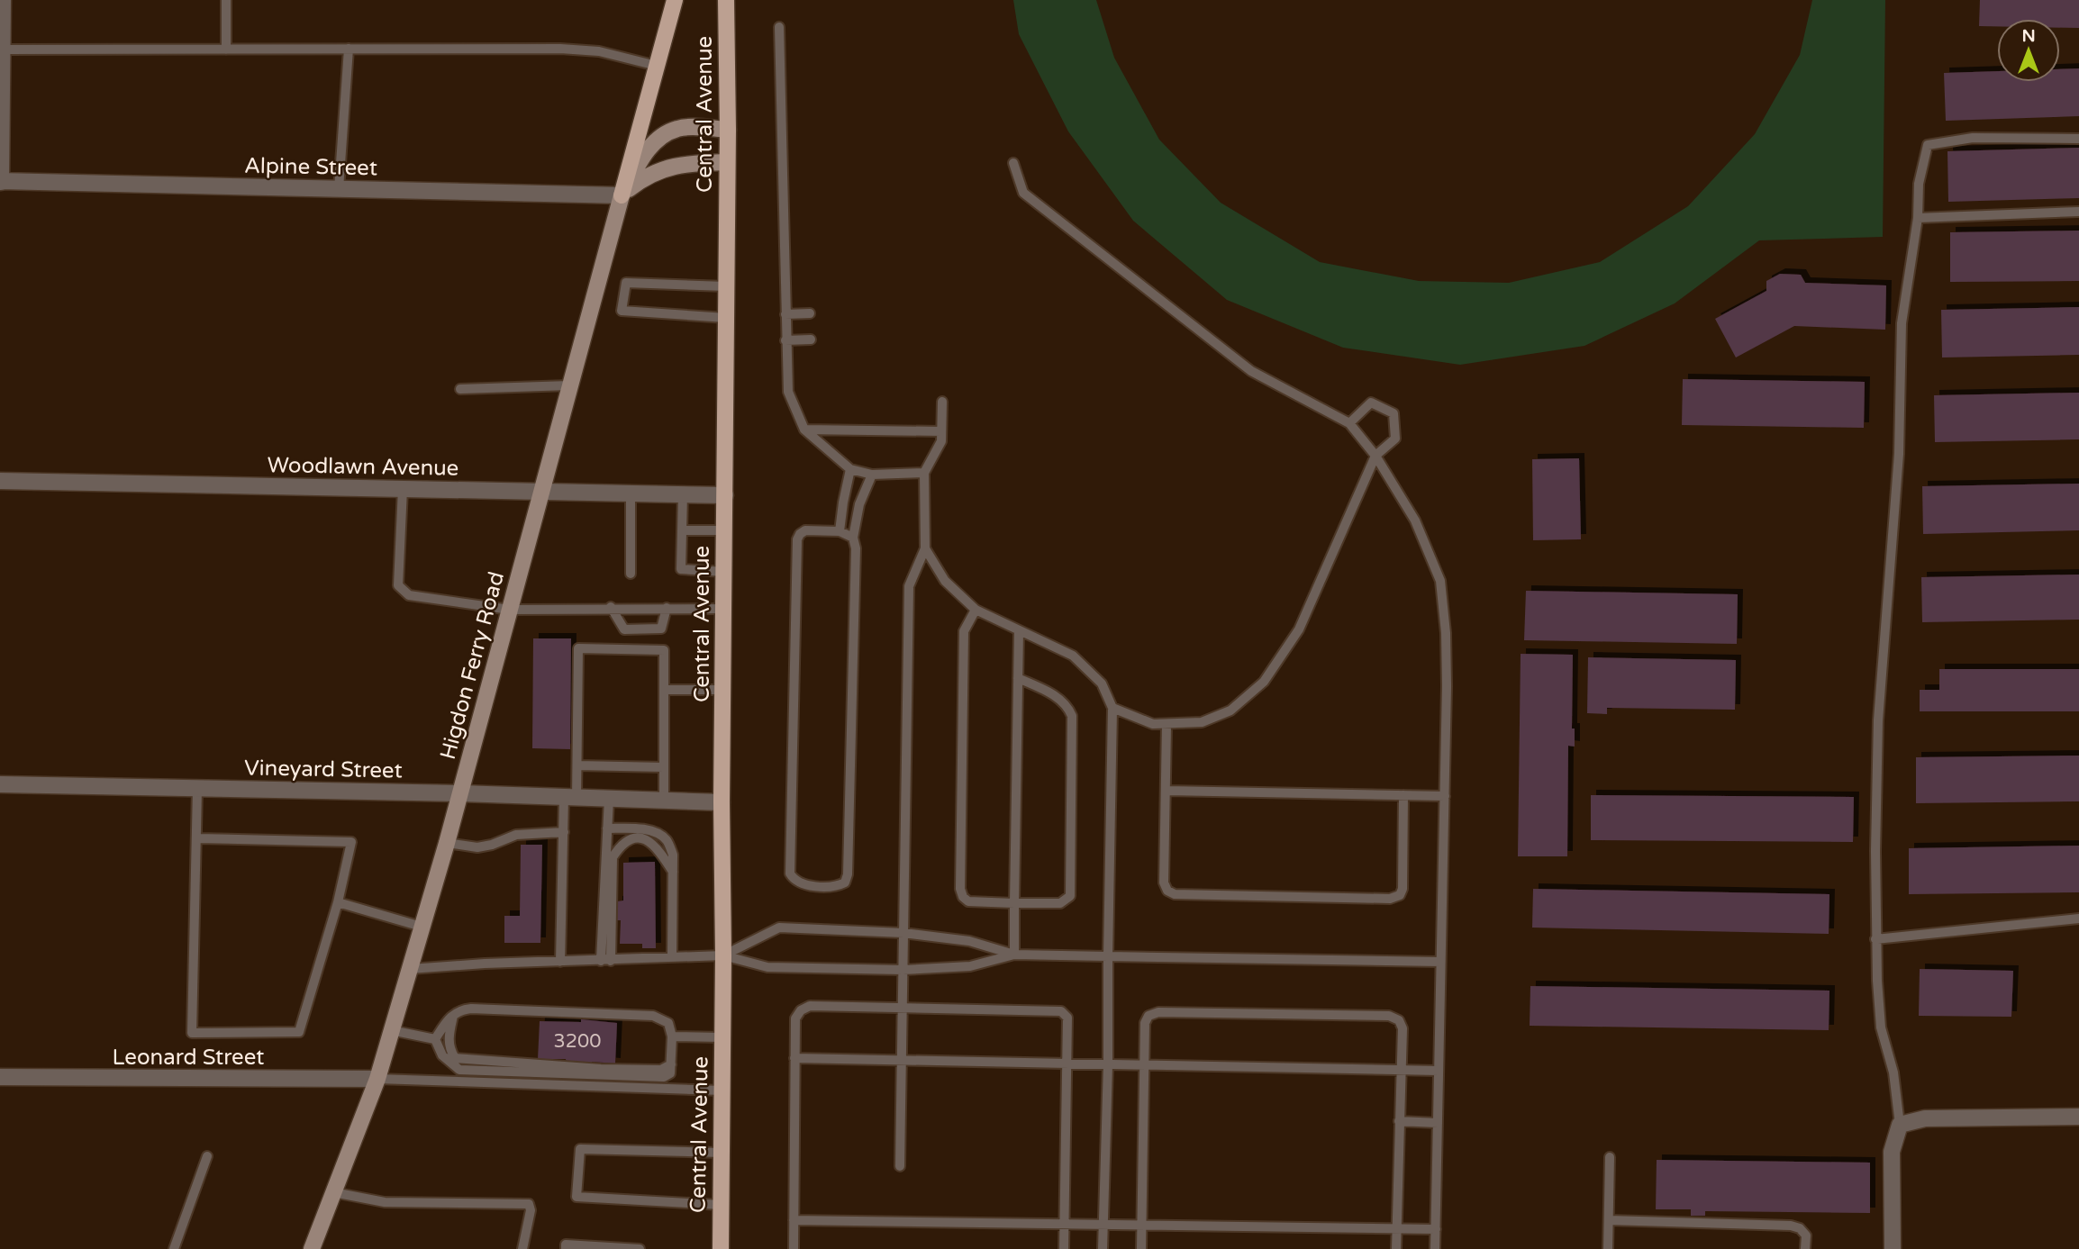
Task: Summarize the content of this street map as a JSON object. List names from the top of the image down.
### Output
{
  "streets": {
    "main road": ["Central Avenue", "Higdon Ferry Road"],
    "street": [
      "Alpine Street",
      "Woodlawn Avenue",
      "Vineyard Street",
      "Leonard Street"
    ]
  },
  "crossings": [
    ["Central Avenue", "Woodlawn Avenue"],
    ["Central Avenue", "Higdon Ferry Road"],
    ["Central Avenue", "Vineyard Street"],
    ["Alpine Street", "Higdon Ferry Road"],
    ["Woodlawn Avenue", "Higdon Ferry Road"],
    ["Higdon Ferry Road", "Vineyard Street"],
    ["Higdon Ferry Road", "Leonard Street"]
  ],
  "house_numbers": ["3200"],
  "north": "top"
}
